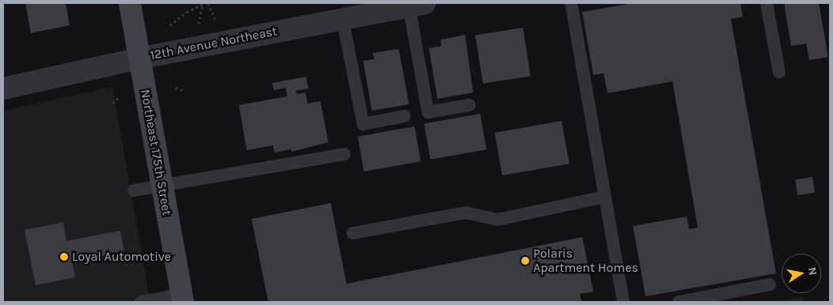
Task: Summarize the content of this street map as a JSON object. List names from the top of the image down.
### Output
{
  "streets": {
    "main road": ["Northeast 175th Street"],
    "street": ["12th Avenue Northeast"]
  },
  "crossings": [
    ["12th Avenue Northeast", "Northeast 175th Street"]
  ],
  "places": ["Loyal Automotive", "Polaris Apartment Homes"],
  "north": "right"
}
